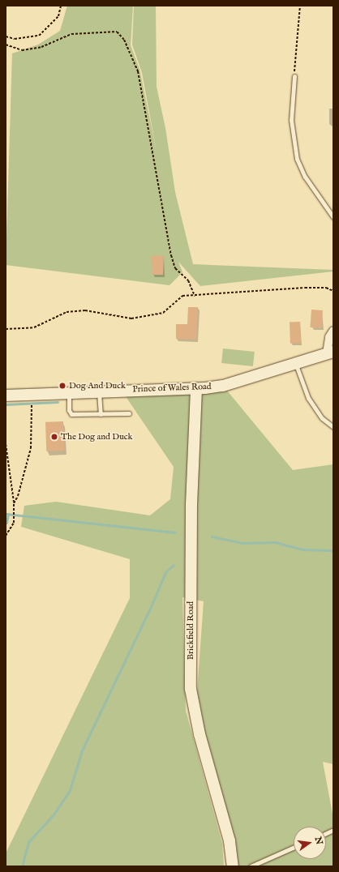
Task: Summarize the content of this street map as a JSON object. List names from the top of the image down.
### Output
{
  "streets": {
    "street": ["Prince of Wales Road", "Brickfield Road"]
  },
  "crossings": [
    ["Prince of Wales Road", "Brickfield Road"]
  ],
  "places": ["Dog And Duck", "The Dog and Duck"],
  "north": "right"
}
